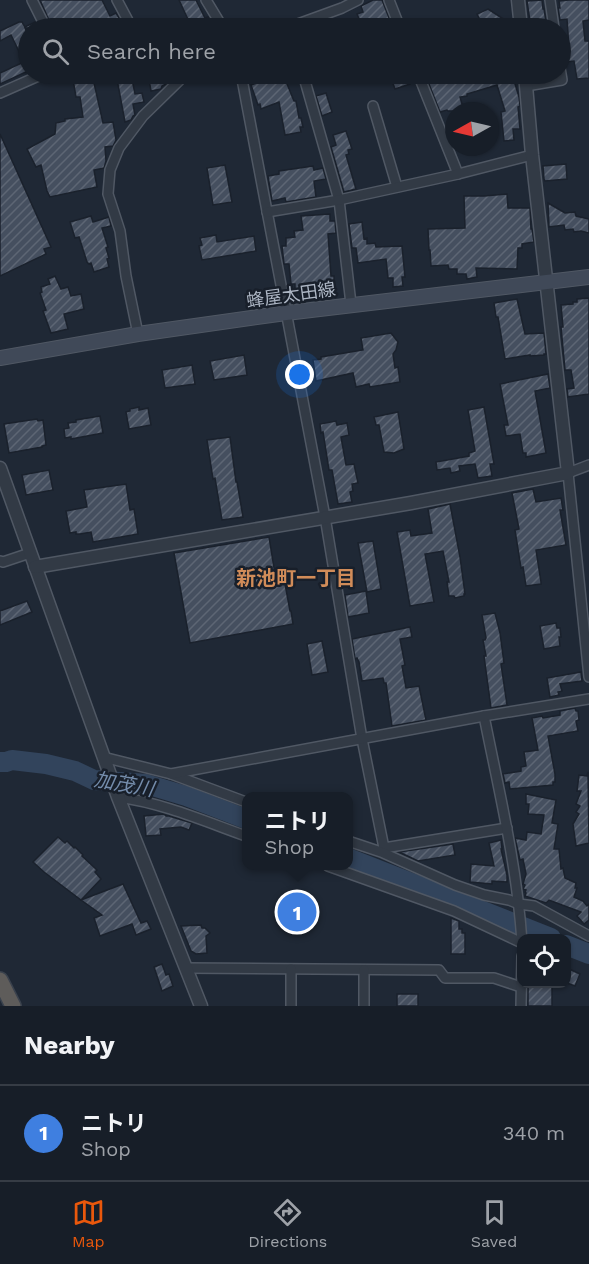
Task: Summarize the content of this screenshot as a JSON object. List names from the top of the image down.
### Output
{
  "streets": {
    "main road": ["蜂屋太田線"]
  },
  "districts": ["新池町一丁目"],
  "water": ["加茂川"],
  "north": "left",
  "page": {
    "search": "Search here",
    "popup": ["ニトリ", "Shop"],
    "pins": "1",
    "heading": "Nearby",
    "list": [
      {
        "mark": "1",
        "name": "ニトリ",
        "note": "Shop",
        "value": "340 m"
      }
    ],
    "nav": ["Map", "Directions", "Saved"]
  }
}
